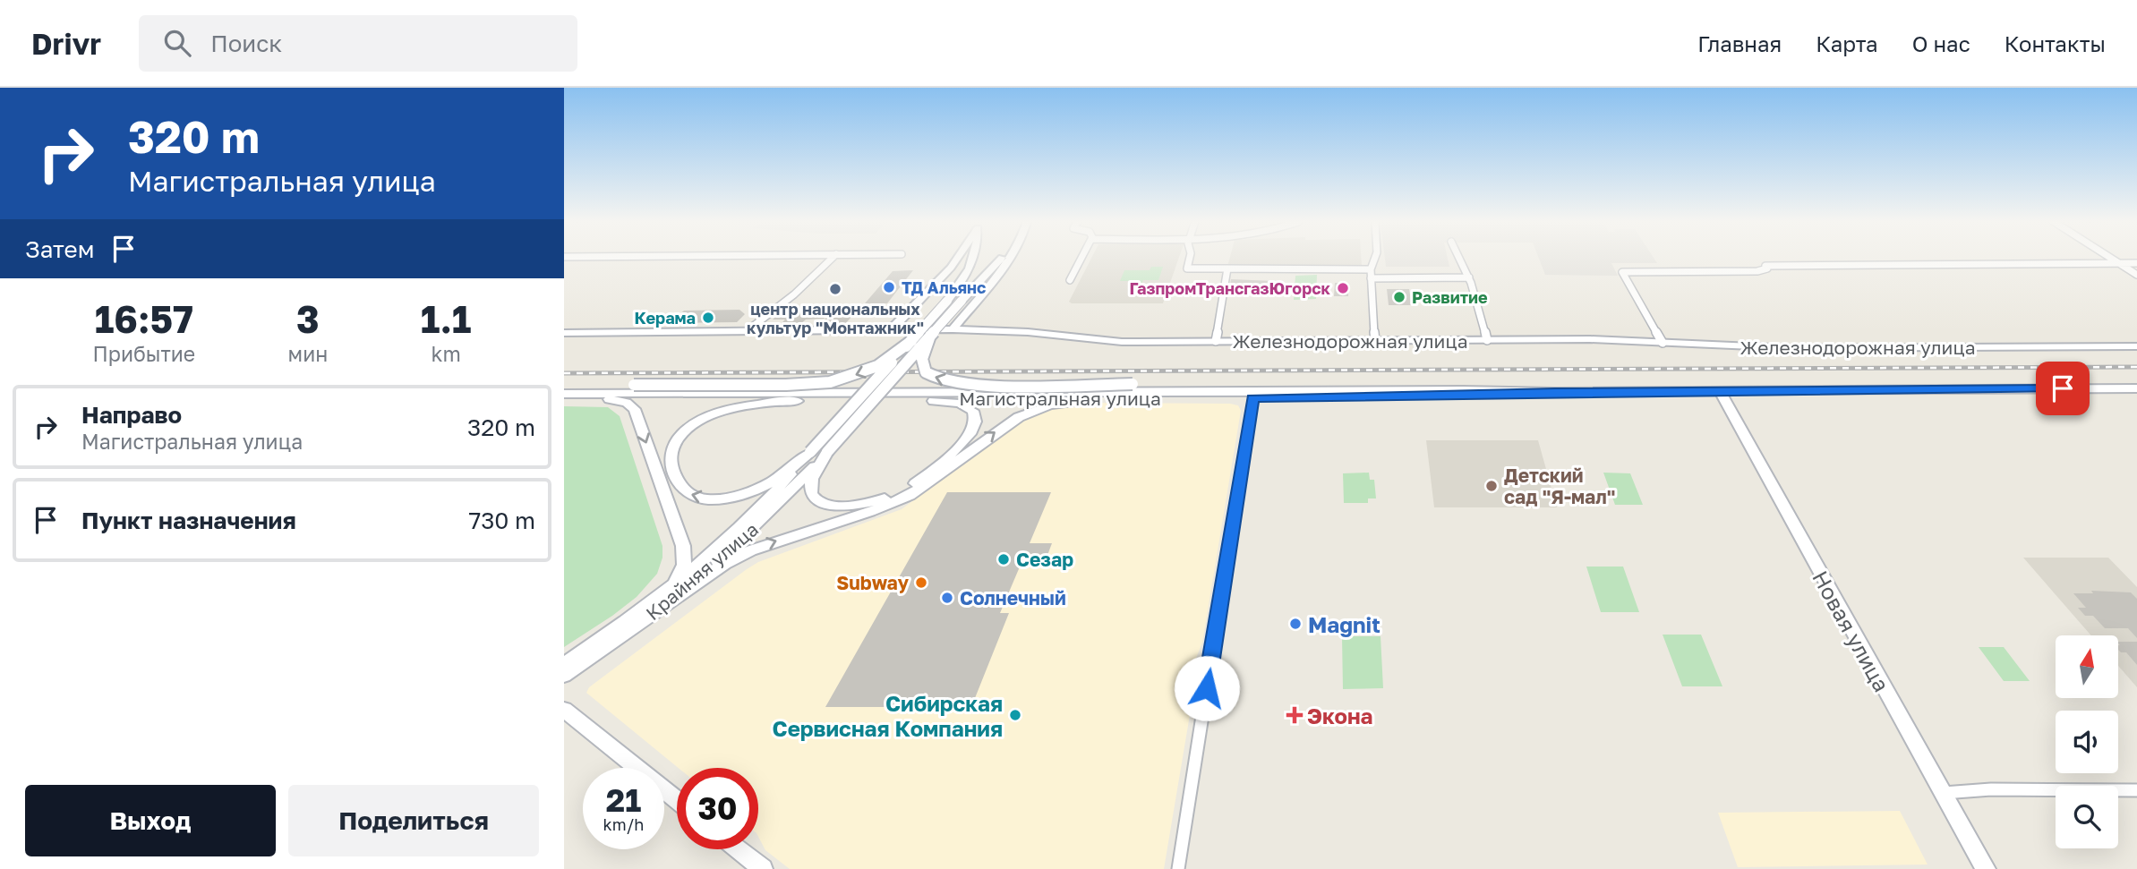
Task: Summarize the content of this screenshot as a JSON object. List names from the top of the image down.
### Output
{
  "streets": {
    "main road": [
      "Железнодорожная улица",
      "Магистральная улица",
      "Крайняя улица",
      "Новая улица"
    ]
  },
  "crossings": [
    ["Магистральная улица", "Новая улица"]
  ],
  "places": {
    "other": [
      "ТД Альянс",
      "ГазпромТрансгазЮгорск",
      "центр национальных культур \"Монтажник\"",
      "Развитие",
      "Керама",
      "Детский сад \"Я-мал\"",
      "Сезар",
      "Subway",
      "Солнечный",
      "Magnit",
      "Сибирская Сервисная Компания"
    ],
    "health": ["Экона"]
  },
  "north": "top",
  "page": {
    "header": "Drivr",
    "search": "Поиск",
    "nav": [
      "Главная",
      "Карта",
      "О нас",
      "Контакты"
    ],
    "turn": ["320 m", "Магистральная улица"],
    "then": "Затем",
    "eta": [
      "16:57",
      "Прибытие",
      "3",
      "мин",
      "1.1",
      "km"
    ],
    "list": [
      {
        "name": "Направо",
        "note": "Магистральная улица",
        "value": "320 m"
      },
      {
        "name": "Пункт назначения",
        "value": "730 m"
      }
    ],
    "speed": "21 km/h",
    "limit": "30",
    "buttons": ["Выход", "Поделиться"]
  }
}
